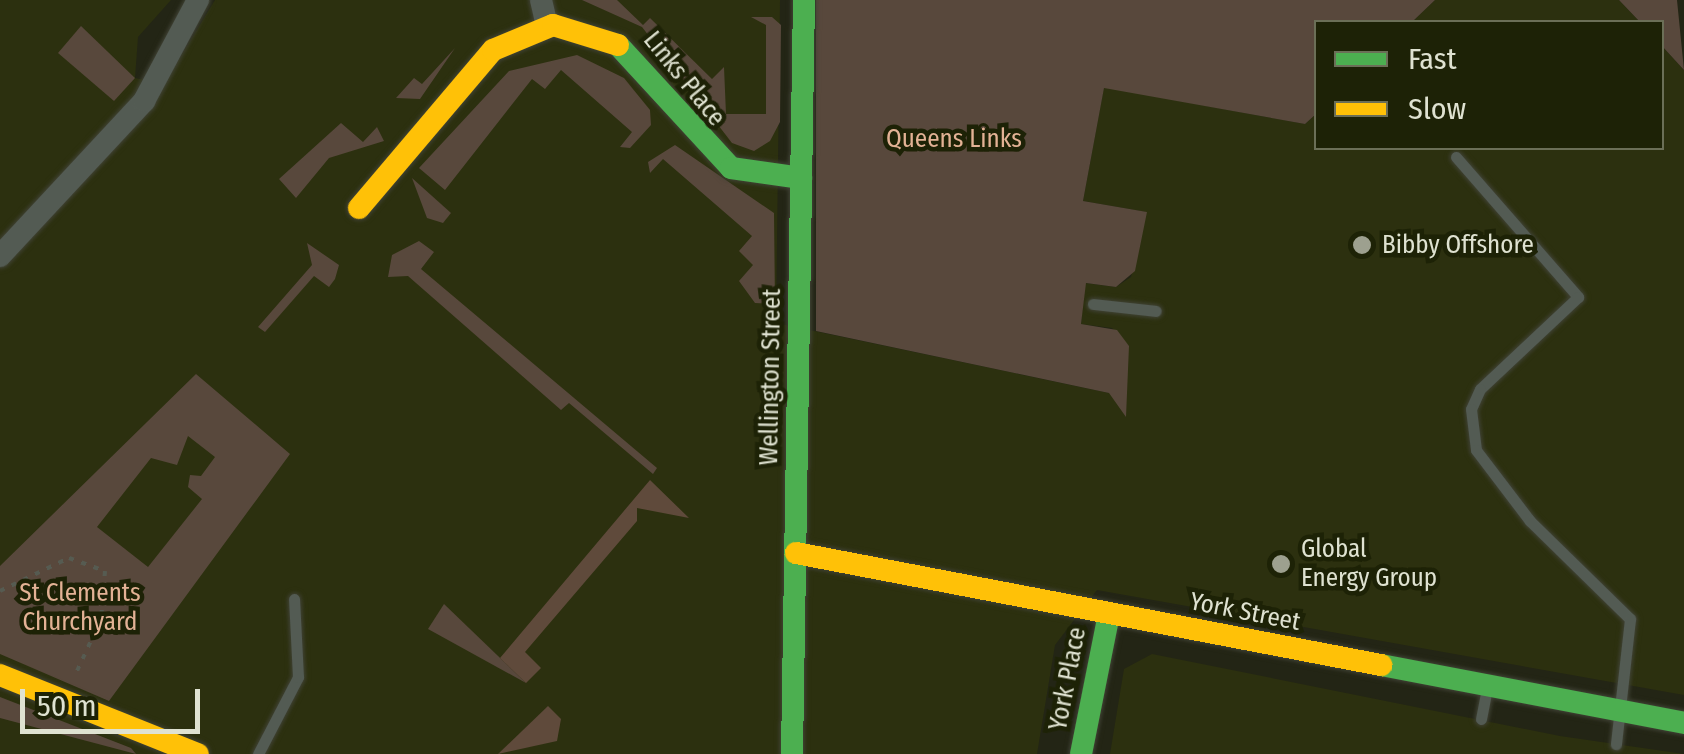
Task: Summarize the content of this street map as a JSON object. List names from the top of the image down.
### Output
{
  "streets": {
    "street": [
      "Links Place",
      "Wellington Street",
      "York Street",
      "York Place"
    ]
  },
  "crossings": [
    ["Links Place", "Wellington Street"],
    ["Wellington Street", "York Street"],
    ["York Street", "York Place"]
  ],
  "parks": ["Queens Links", "St Clements Churchyard"],
  "places": ["Bibby Offshore", "Global Energy Group"],
  "legend": ["Fast", "Slow"],
  "scale_bar": "50 m"
}
